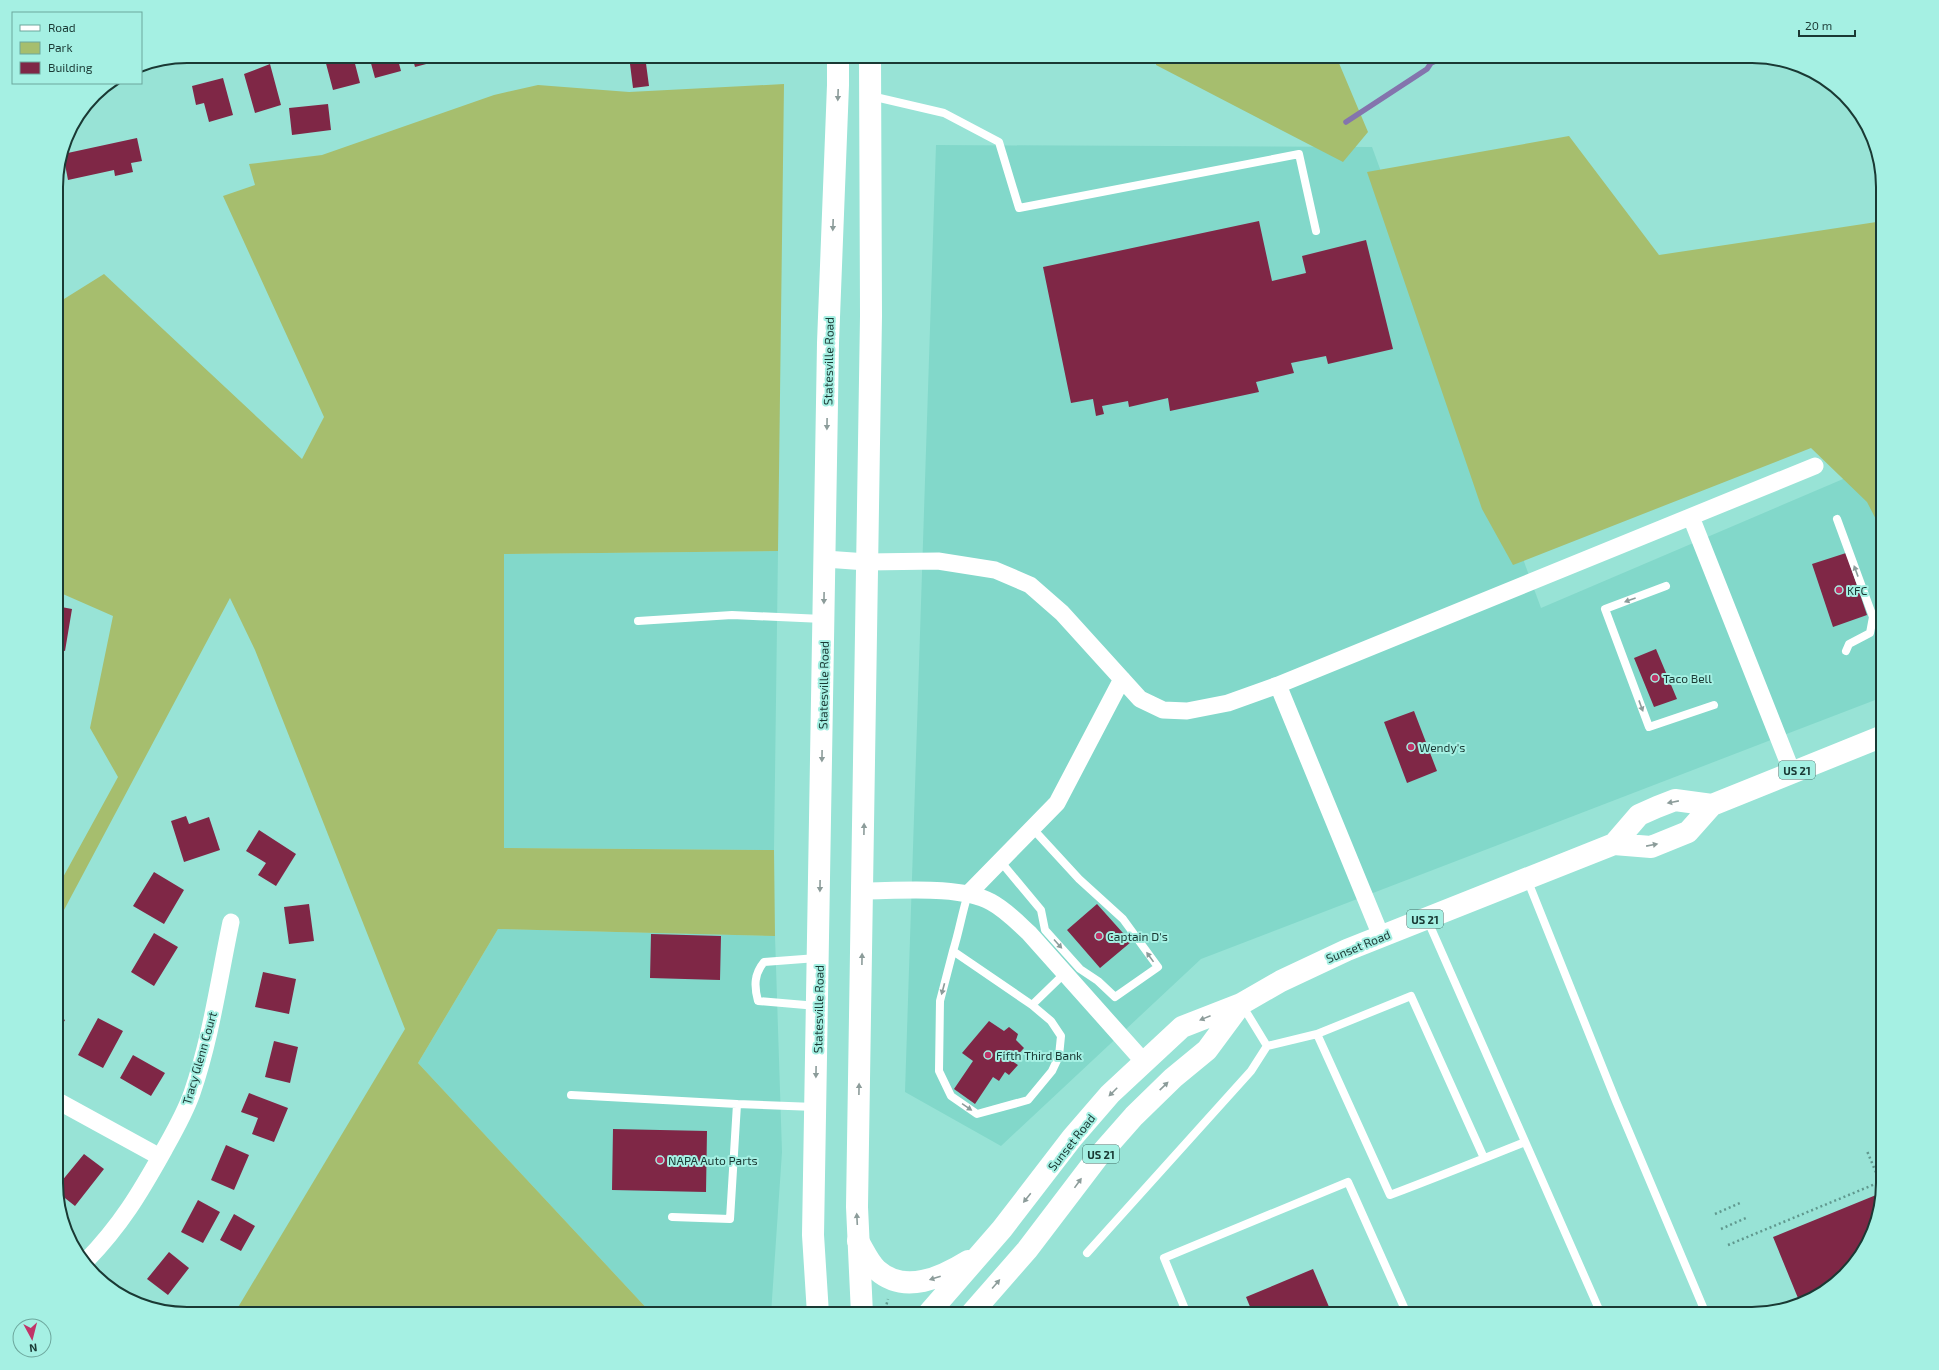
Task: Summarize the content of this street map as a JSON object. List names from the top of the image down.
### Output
{
  "streets": {
    "main road": ["Statesville Road", "US 21", "Sunset Road"],
    "street": ["Tracy Glenn Court"]
  },
  "places": [
    "KFC",
    "Taco Bell",
    "Wendy's",
    "Captain D's",
    "Fifth Third Bank",
    "NAPA Auto Parts"
  ],
  "legend": ["Road", "Park", "Building"],
  "scale_bar": "20 m",
  "north": "bottom"
}
